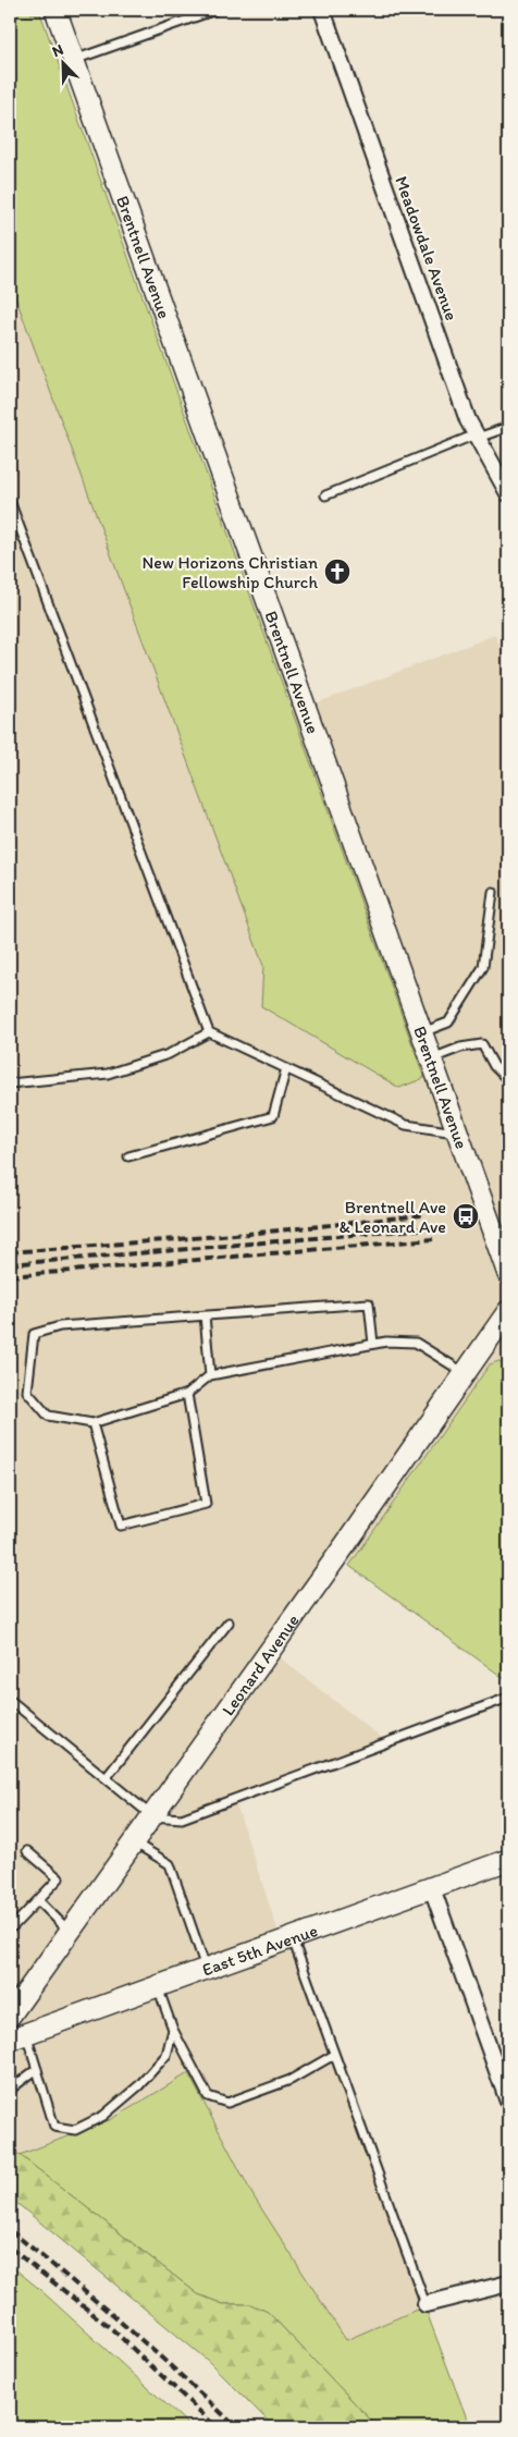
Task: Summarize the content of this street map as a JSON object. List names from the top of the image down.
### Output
{
  "streets": {
    "street": [
      "Meadowdale Avenue",
      "Brentnell Avenue",
      "Leonard Avenue",
      "East 5th Avenue"
    ]
  },
  "places": {
    "church": ["New Horizons Christian Fellowship Church"],
    "bus stop": ["Brentnell Ave & Leonard Ave"]
  },
  "north": "top left"
}
